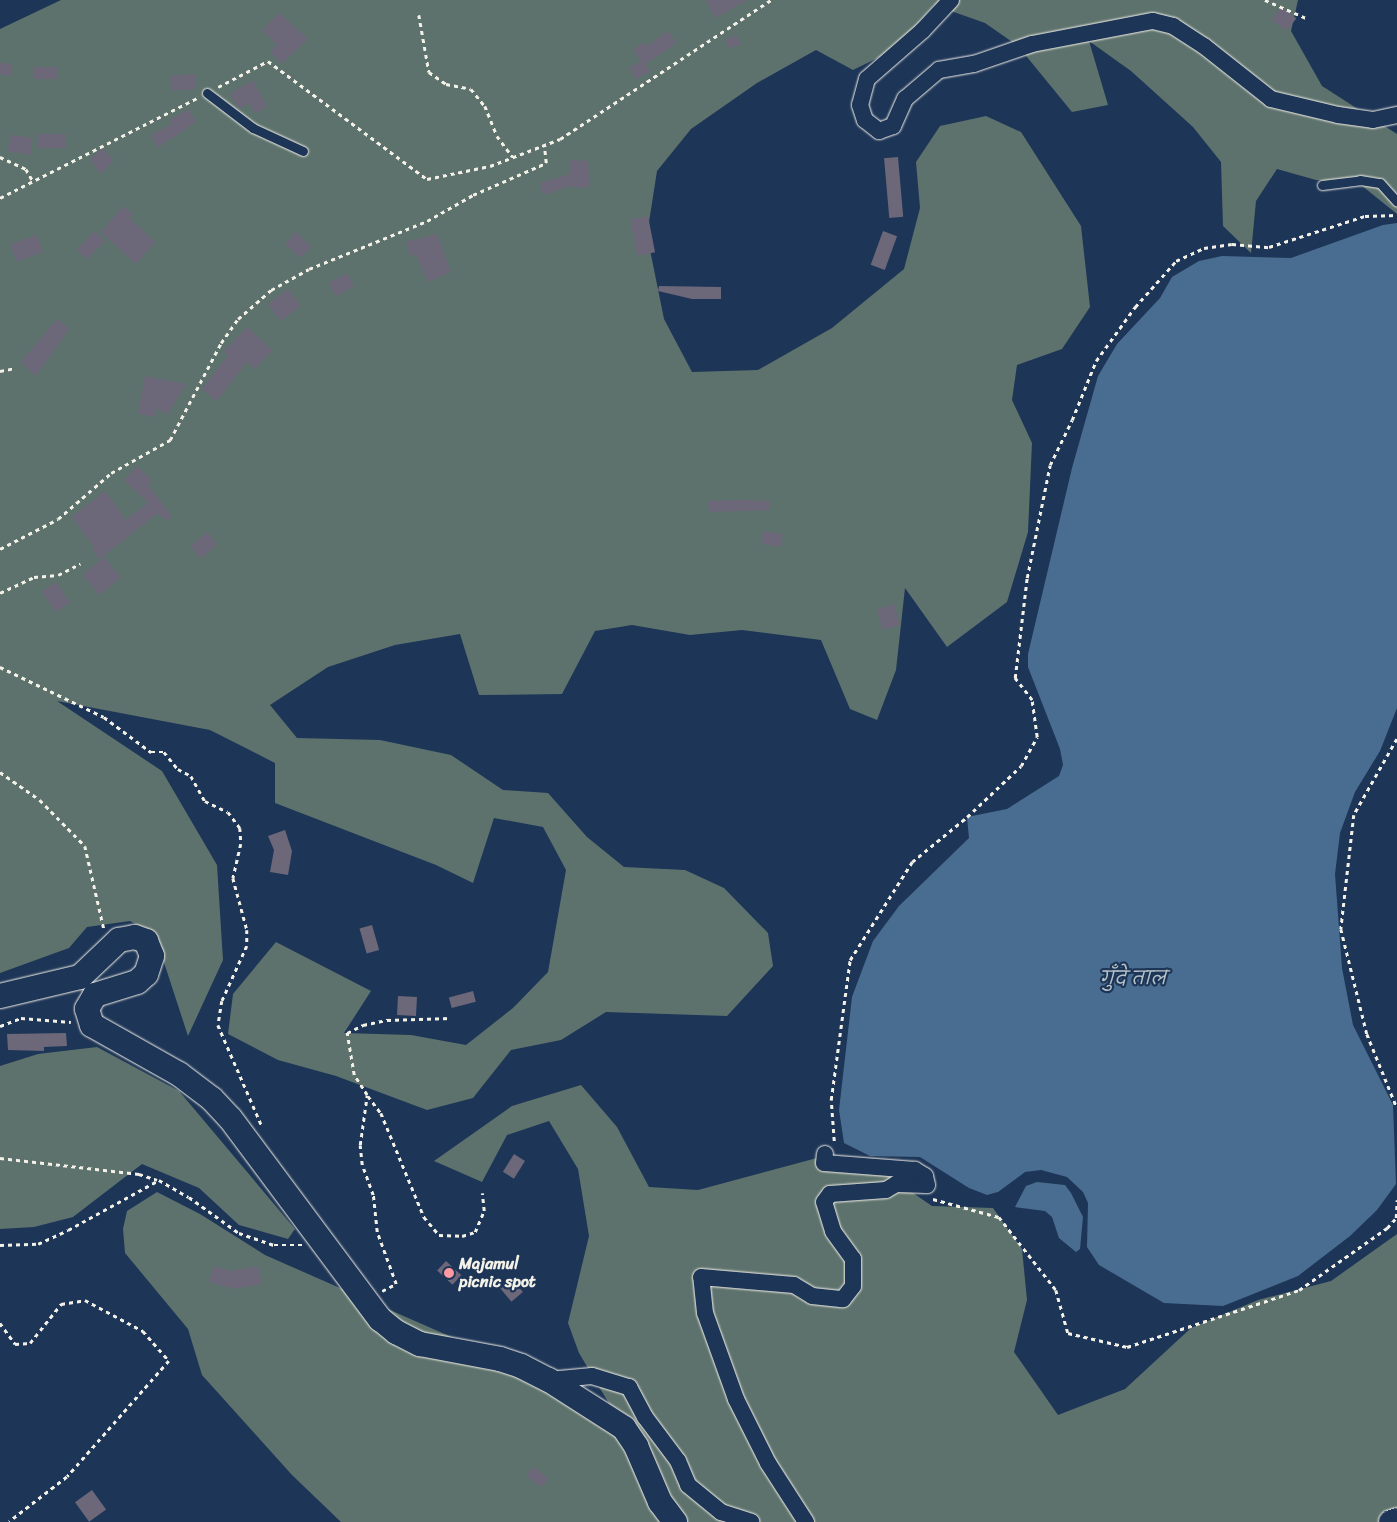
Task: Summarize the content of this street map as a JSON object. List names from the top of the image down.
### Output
{
  "water": ["गुँदे ताल"],
  "places": ["Majamul picnic spot"]
}
